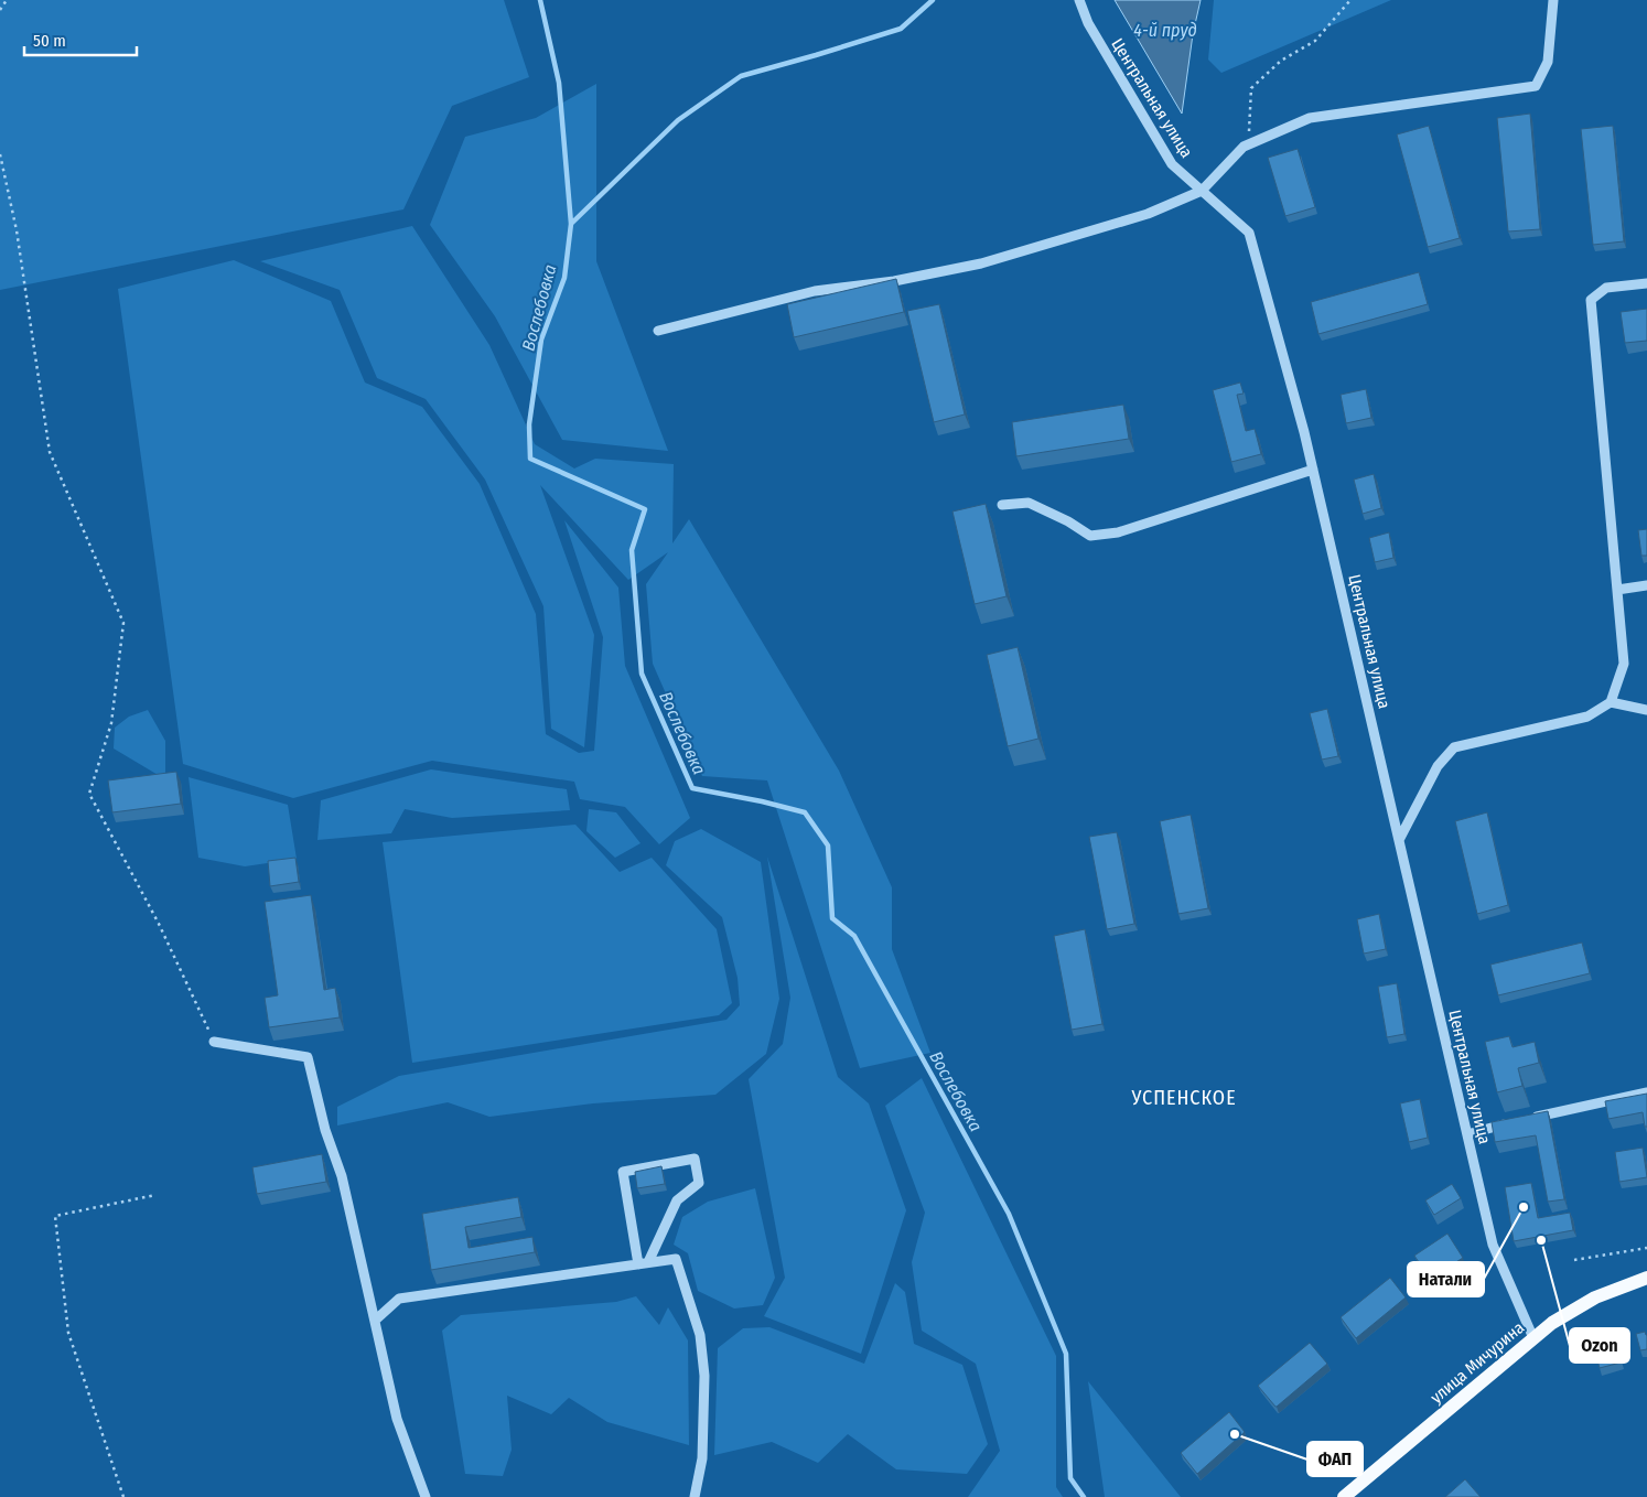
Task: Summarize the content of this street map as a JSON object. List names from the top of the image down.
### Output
{
  "streets": {
    "main road": ["улица Мичурина"],
    "street": ["Центральная улица"]
  },
  "crossings": [
    ["Центральная улица", "улица Мичурина"]
  ],
  "districts": ["УСПЕНСКОЕ"],
  "water": ["4-й пруд", "Вослебовка"],
  "places": ["Натали", "Ozon", "ФАП"],
  "scale_bar": "50 m"
}
